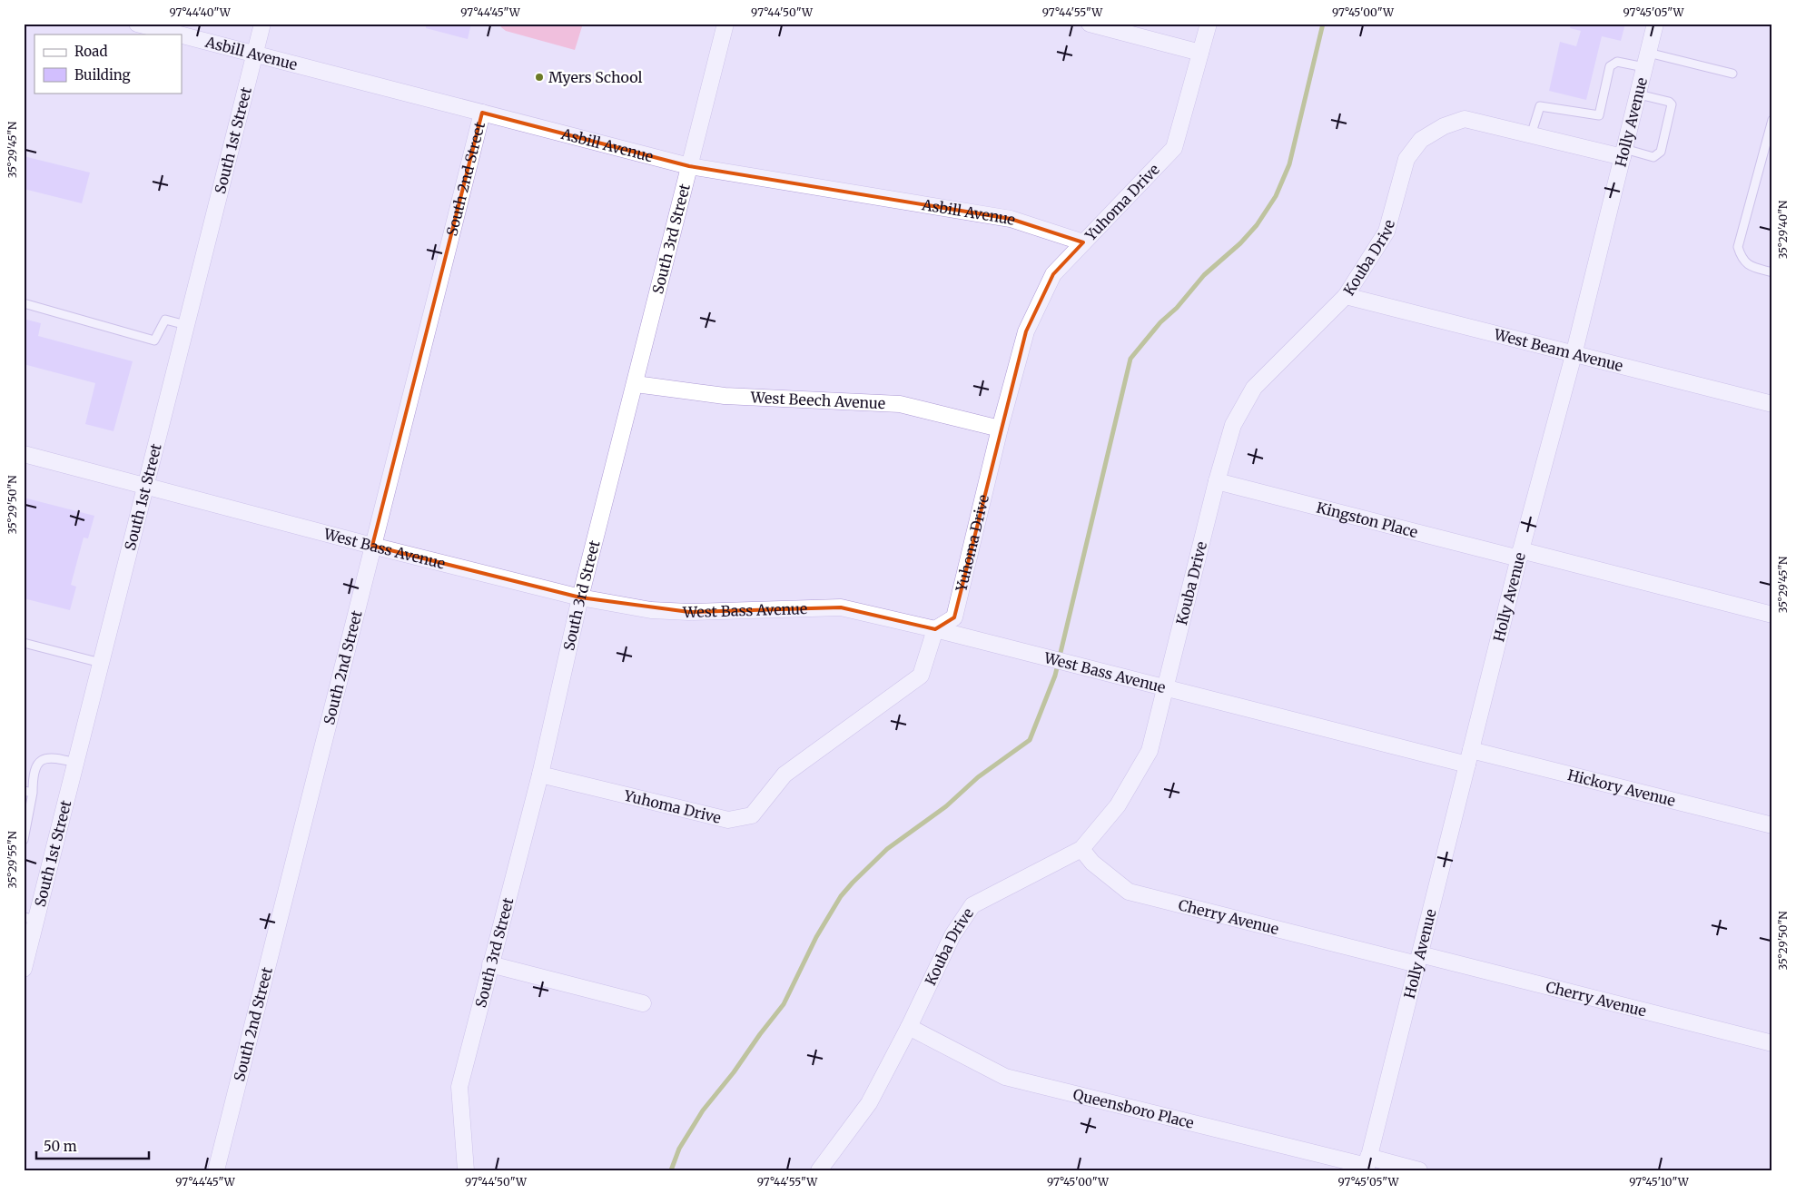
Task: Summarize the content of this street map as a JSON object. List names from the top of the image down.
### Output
{
  "streets": {
    "street": [
      "Asbill Avenue",
      "Holly Avenue",
      "South 1st Street",
      "South 2nd Street",
      "Yuhoma Drive",
      "South 3rd Street",
      "Kouba Drive",
      "West Beam Avenue",
      "West Beech Avenue",
      "Kingston Place",
      "West Bass Avenue",
      "Hickory Avenue",
      "Cherry Avenue",
      "Queensboro Place"
    ]
  },
  "crossings": [
    ["Asbill Avenue", "South 1st Street"],
    ["Asbill Avenue", "South 2nd Street"],
    ["Asbill Avenue", "Yuhoma Drive"],
    ["Asbill Avenue", "South 3rd Street"],
    ["Holly Avenue", "Kouba Drive"],
    ["Holly Avenue", "West Beam Avenue"],
    ["Holly Avenue", "Kingston Place"],
    ["Holly Avenue", "West Bass Avenue"],
    ["Holly Avenue", "Hickory Avenue"],
    ["Holly Avenue", "Cherry Avenue"],
    ["Holly Avenue", "Queensboro Place"],
    ["South 1st Street", "West Bass Avenue"],
    ["South 2nd Street", "West Bass Avenue"],
    ["Yuhoma Drive", "South 3rd Street"],
    ["Yuhoma Drive", "West Beech Avenue"],
    ["Yuhoma Drive", "West Bass Avenue"],
    ["South 3rd Street", "West Beech Avenue"],
    ["South 3rd Street", "West Bass Avenue"],
    ["Kouba Drive", "West Beam Avenue"],
    ["Kouba Drive", "Kingston Place"],
    ["Kouba Drive", "West Bass Avenue"],
    ["Kouba Drive", "Cherry Avenue"],
    ["Kouba Drive", "Queensboro Place"],
    ["West Bass Avenue", "Hickory Avenue"]
  ],
  "places": ["Myers School"],
  "legend": ["Road", "Building"],
  "scale_bar": "50 m",
  "coordinates": [
    "97°44'40\"W",
    "97°44'45\"W",
    "97°44'50\"W",
    "97°44'55\"W",
    "97°45'00\"W",
    "97°45'05\"W",
    "35°29'45\"N",
    "35°29'40\"N",
    "35°29'50\"N",
    "35°29'55\"N",
    "97°45'10\"W"
  ]
}
